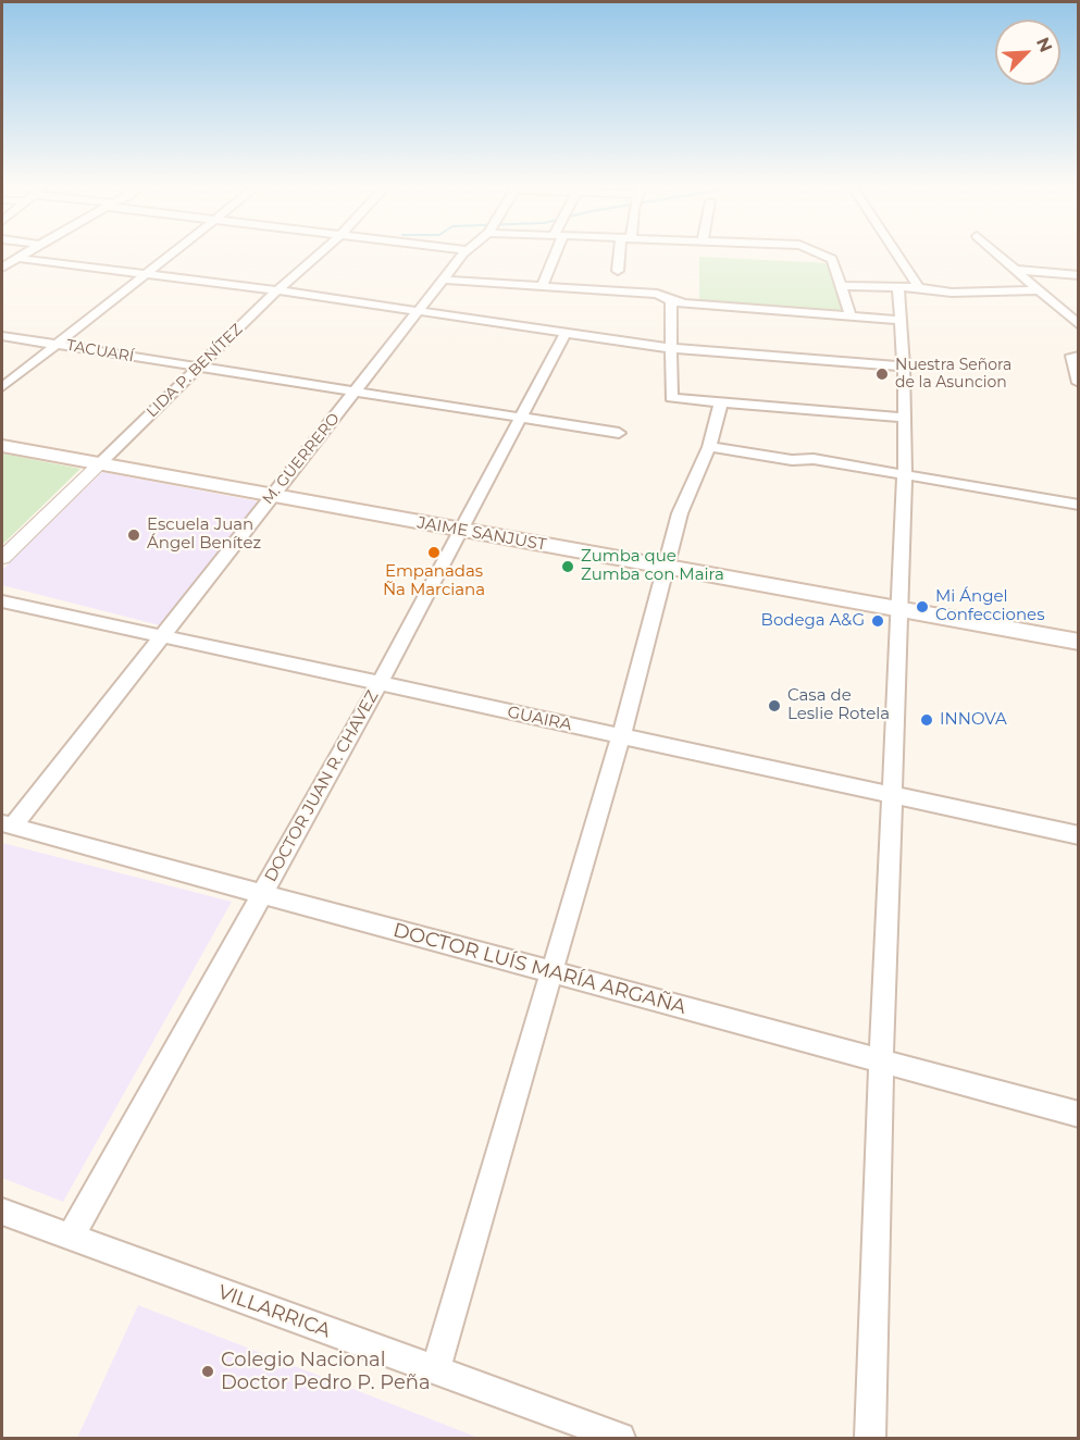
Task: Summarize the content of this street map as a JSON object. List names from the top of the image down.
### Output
{
  "streets": {
    "main road": ["JAIME SANJUST"],
    "street": [
      "TACUARÍ",
      "LIDA P. BENÍTEZ",
      "M. GUERRERO",
      "GUAIRA",
      "DOCTOR JUAN R. CHAVEZ",
      "DOCTOR LUÍS MARÍA ARGAÑA",
      "VILLARRICA"
    ]
  },
  "crossings": [
    ["TACUARÍ", "LIDA P. BENÍTEZ"],
    ["TACUARÍ", "M. GUERRERO"],
    ["TACUARÍ", "DOCTOR JUAN R. CHAVEZ"],
    ["LIDA P. BENÍTEZ", "JAIME SANJUST"],
    ["M. GUERRERO", "JAIME SANJUST"],
    ["M. GUERRERO", "GUAIRA"],
    ["M. GUERRERO", "DOCTOR LUÍS MARÍA ARGAÑA"],
    ["JAIME SANJUST", "DOCTOR JUAN R. CHAVEZ"],
    ["GUAIRA", "DOCTOR JUAN R. CHAVEZ"],
    ["DOCTOR JUAN R. CHAVEZ", "DOCTOR LUÍS MARÍA ARGAÑA"],
    ["DOCTOR JUAN R. CHAVEZ", "VILLARRICA"]
  ],
  "places": [
    "Nuestra Señora de la Asuncion",
    "Escuela Juan Ángel Benítez",
    "Empanadas Ña Marciana",
    "Zumba que Zumba con Maira",
    "Mi Ángel Confecciones",
    "Bodega A&G",
    "Casa de Leslie Rotela",
    "INNOVA",
    "Colegio Nacional Doctor Pedro P. Peña"
  ],
  "north": "top right"
}
